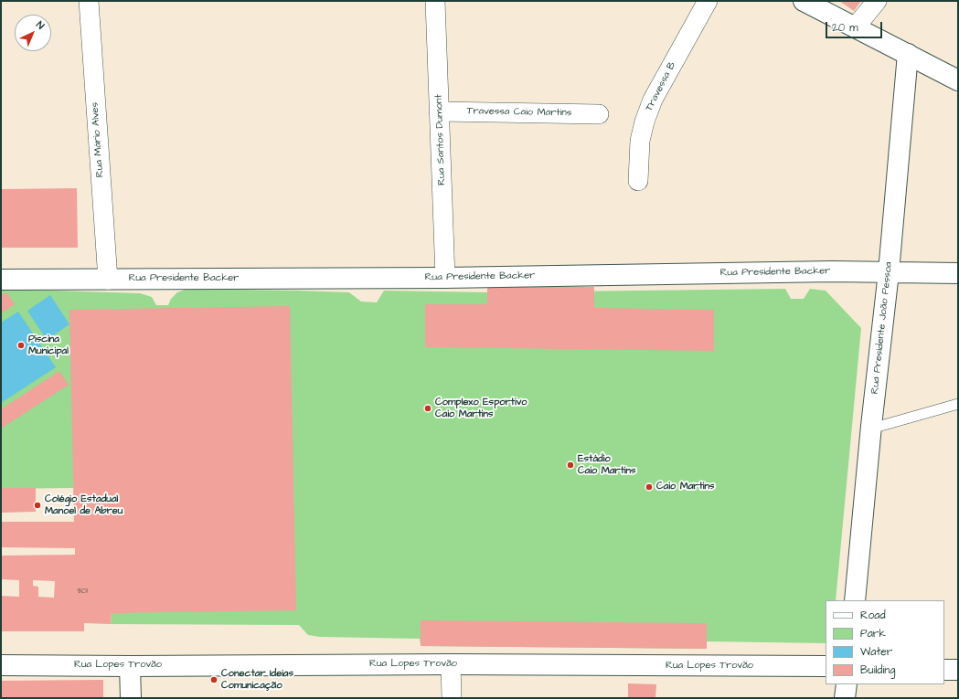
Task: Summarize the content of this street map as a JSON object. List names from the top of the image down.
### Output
{
  "streets": {
    "street": [
      "Travessa B",
      "Travessa Caio Martins",
      "Rua Mário Alves",
      "Rua Santos Dumont",
      "Rua Presidente Backer",
      "Rua Presidente João Pessoa",
      "Rua Lopes Trovão"
    ]
  },
  "crossings": [
    ["Travessa Caio Martins", "Rua Santos Dumont"],
    ["Rua Mário Alves", "Rua Presidente Backer"],
    ["Rua Santos Dumont", "Rua Presidente Backer"],
    ["Rua Presidente Backer", "Rua Presidente João Pessoa"]
  ],
  "places": [
    "Piscina Municipal",
    "Complexo Esportivo Caio Martins",
    "Estádio Caio Martins",
    "Caio Martins",
    "Colégio Estadual Manoel de Abreu",
    "Conectar Ideias Comunicação"
  ],
  "house_numbers": ["301"],
  "legend": [
    "Road",
    "Park",
    "Water",
    "Building"
  ],
  "scale_bar": "20 m",
  "north": "top right"
}
